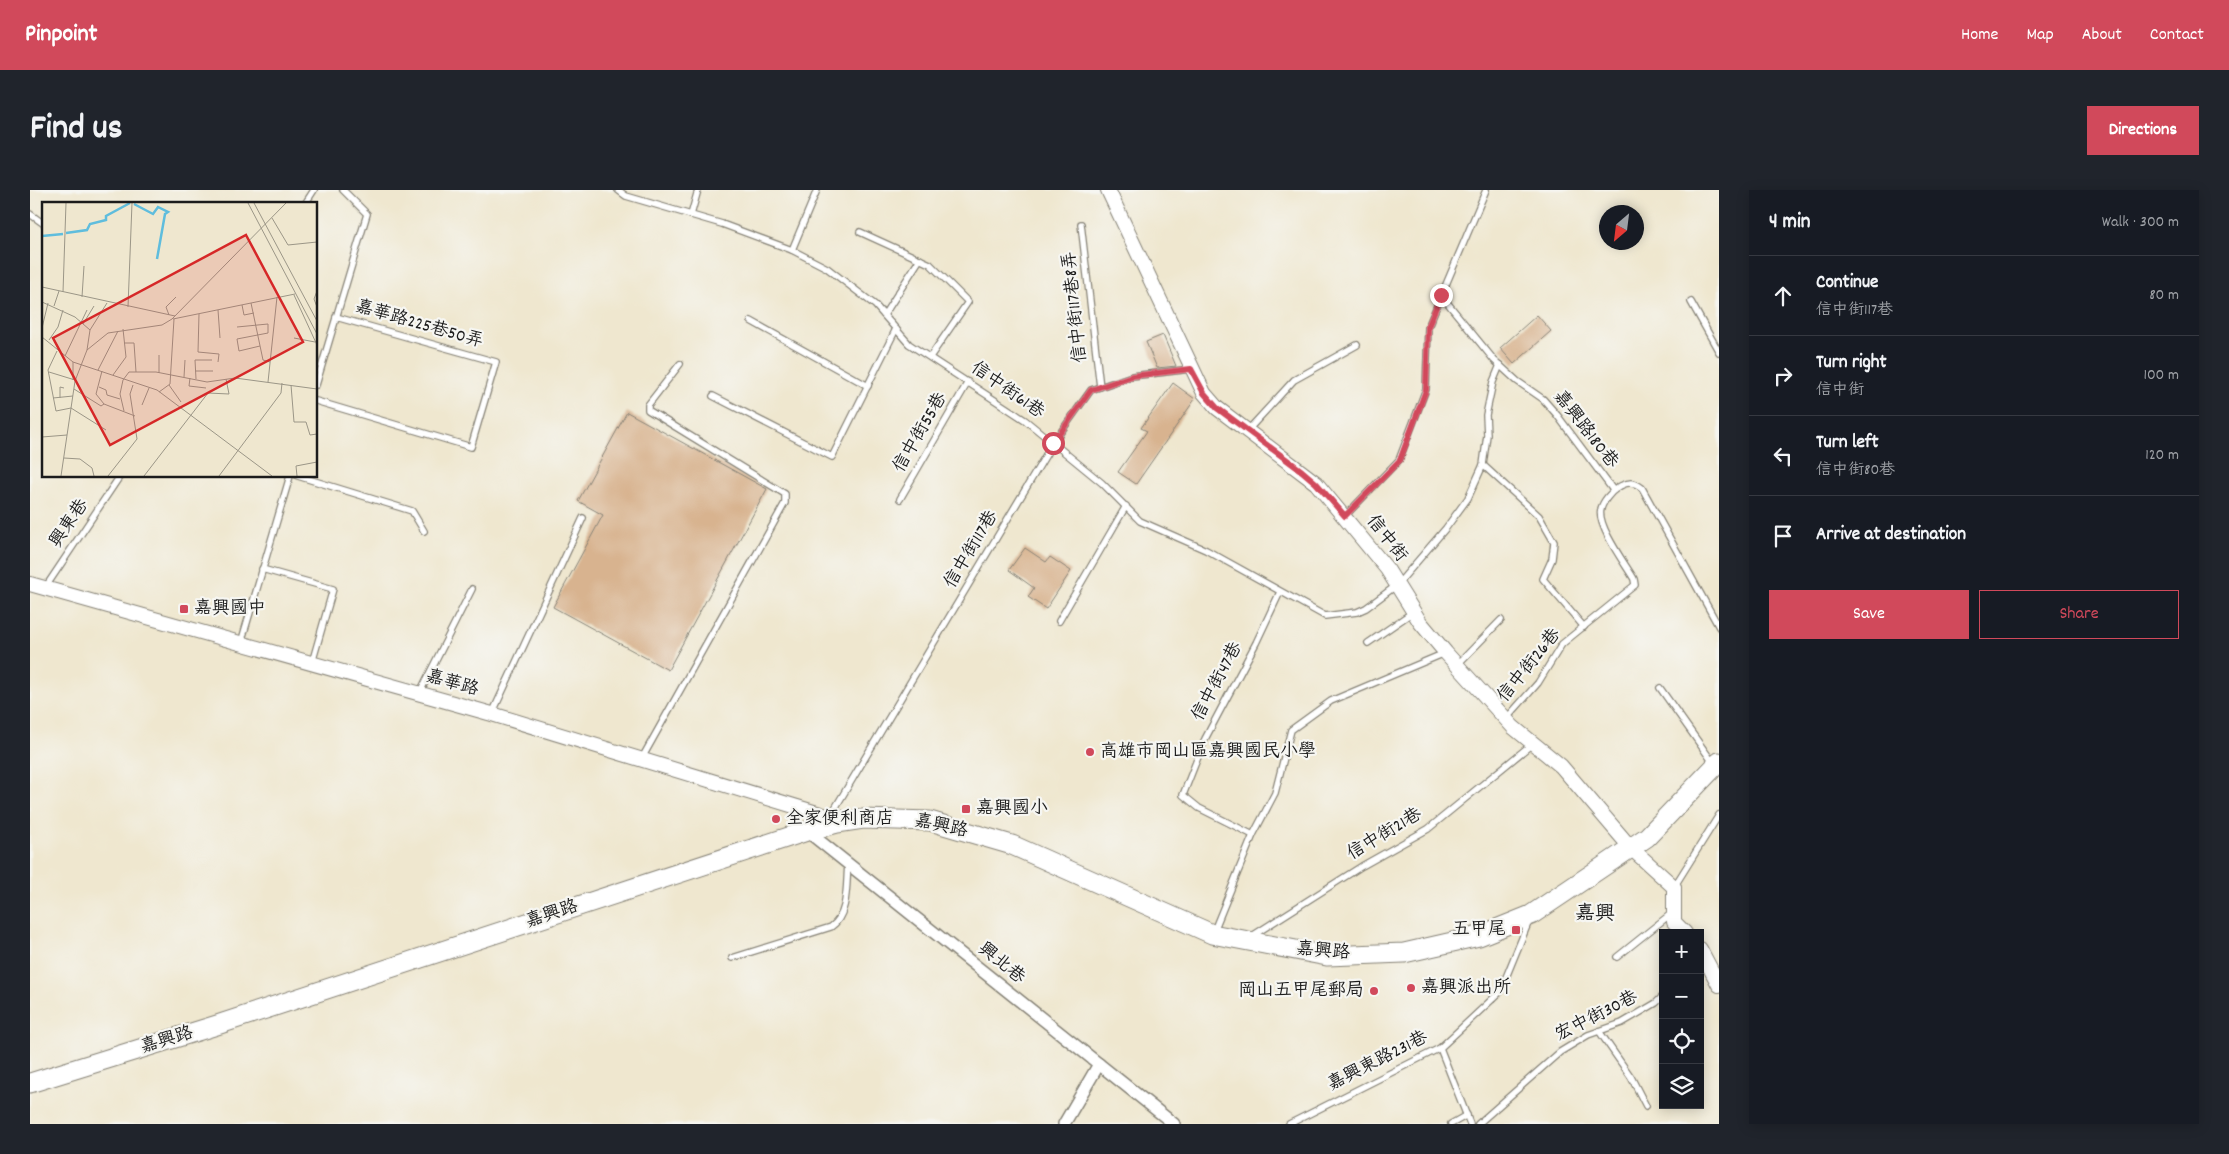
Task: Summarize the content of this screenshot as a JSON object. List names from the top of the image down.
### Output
{
  "streets": {
    "main road": ["嘉興路"],
    "street": ["信中街", "嘉華路", "興北巷"],
    "lane": [
      "信中街117巷8弄",
      "嘉華路225巷50弄",
      "信中街61巷",
      "嘉興路180巷",
      "信中街55巷",
      "興東巷",
      "信中街117巷",
      "信中街26巷",
      "信中街47巷",
      "信中街21巷",
      "宏中街30巷",
      "嘉興東路231巷"
    ]
  },
  "crossings": [
    ["信中街117巷8弄", "信中街117巷"],
    ["信中街61巷", "嘉興路180巷"],
    ["信中街61巷", "信中街55巷"],
    ["信中街61巷", "信中街"],
    ["信中街61巷", "信中街117巷"],
    ["信中街61巷", "信中街47巷"],
    ["嘉興路180巷", "信中街26巷"],
    ["興東巷", "嘉華路"],
    ["信中街", "信中街117巷"],
    ["信中街", "信中街26巷"],
    ["信中街", "嘉興路"],
    ["信中街", "信中街21巷"],
    ["信中街117巷", "嘉華路"],
    ["嘉華路", "嘉興路"],
    ["嘉興路", "信中街21巷"],
    ["嘉興路", "興北巷"],
    ["嘉興路", "嘉興東路231巷"]
  ],
  "districts": ["嘉興"],
  "places": {
    "transit": ["嘉興國中", "嘉興國小", "五甲尾"],
    "other": [
      "高雄市岡山區嘉興國民小學",
      "全家便利商店",
      "嘉興派出所",
      "岡山五甲尾郵局"
    ]
  },
  "north": "bottom left",
  "page": {
    "header": "Pinpoint",
    "nav": [
      "Home",
      "Map",
      "About",
      "Contact"
    ],
    "title": "Find us",
    "buttons": [
      "Directions",
      ["Save", "Share"]
    ],
    "heading": ["4 min", "Walk · 300 m"],
    "list": [
      ["Continue", "信中街117巷", "80 m"],
      ["Turn right", "信中街", "100 m"],
      ["Turn left", "信中街80巷", "120 m"],
      "Arrive at destination"
    ],
    "map_buttons": ["+", "−"]
  }
}
